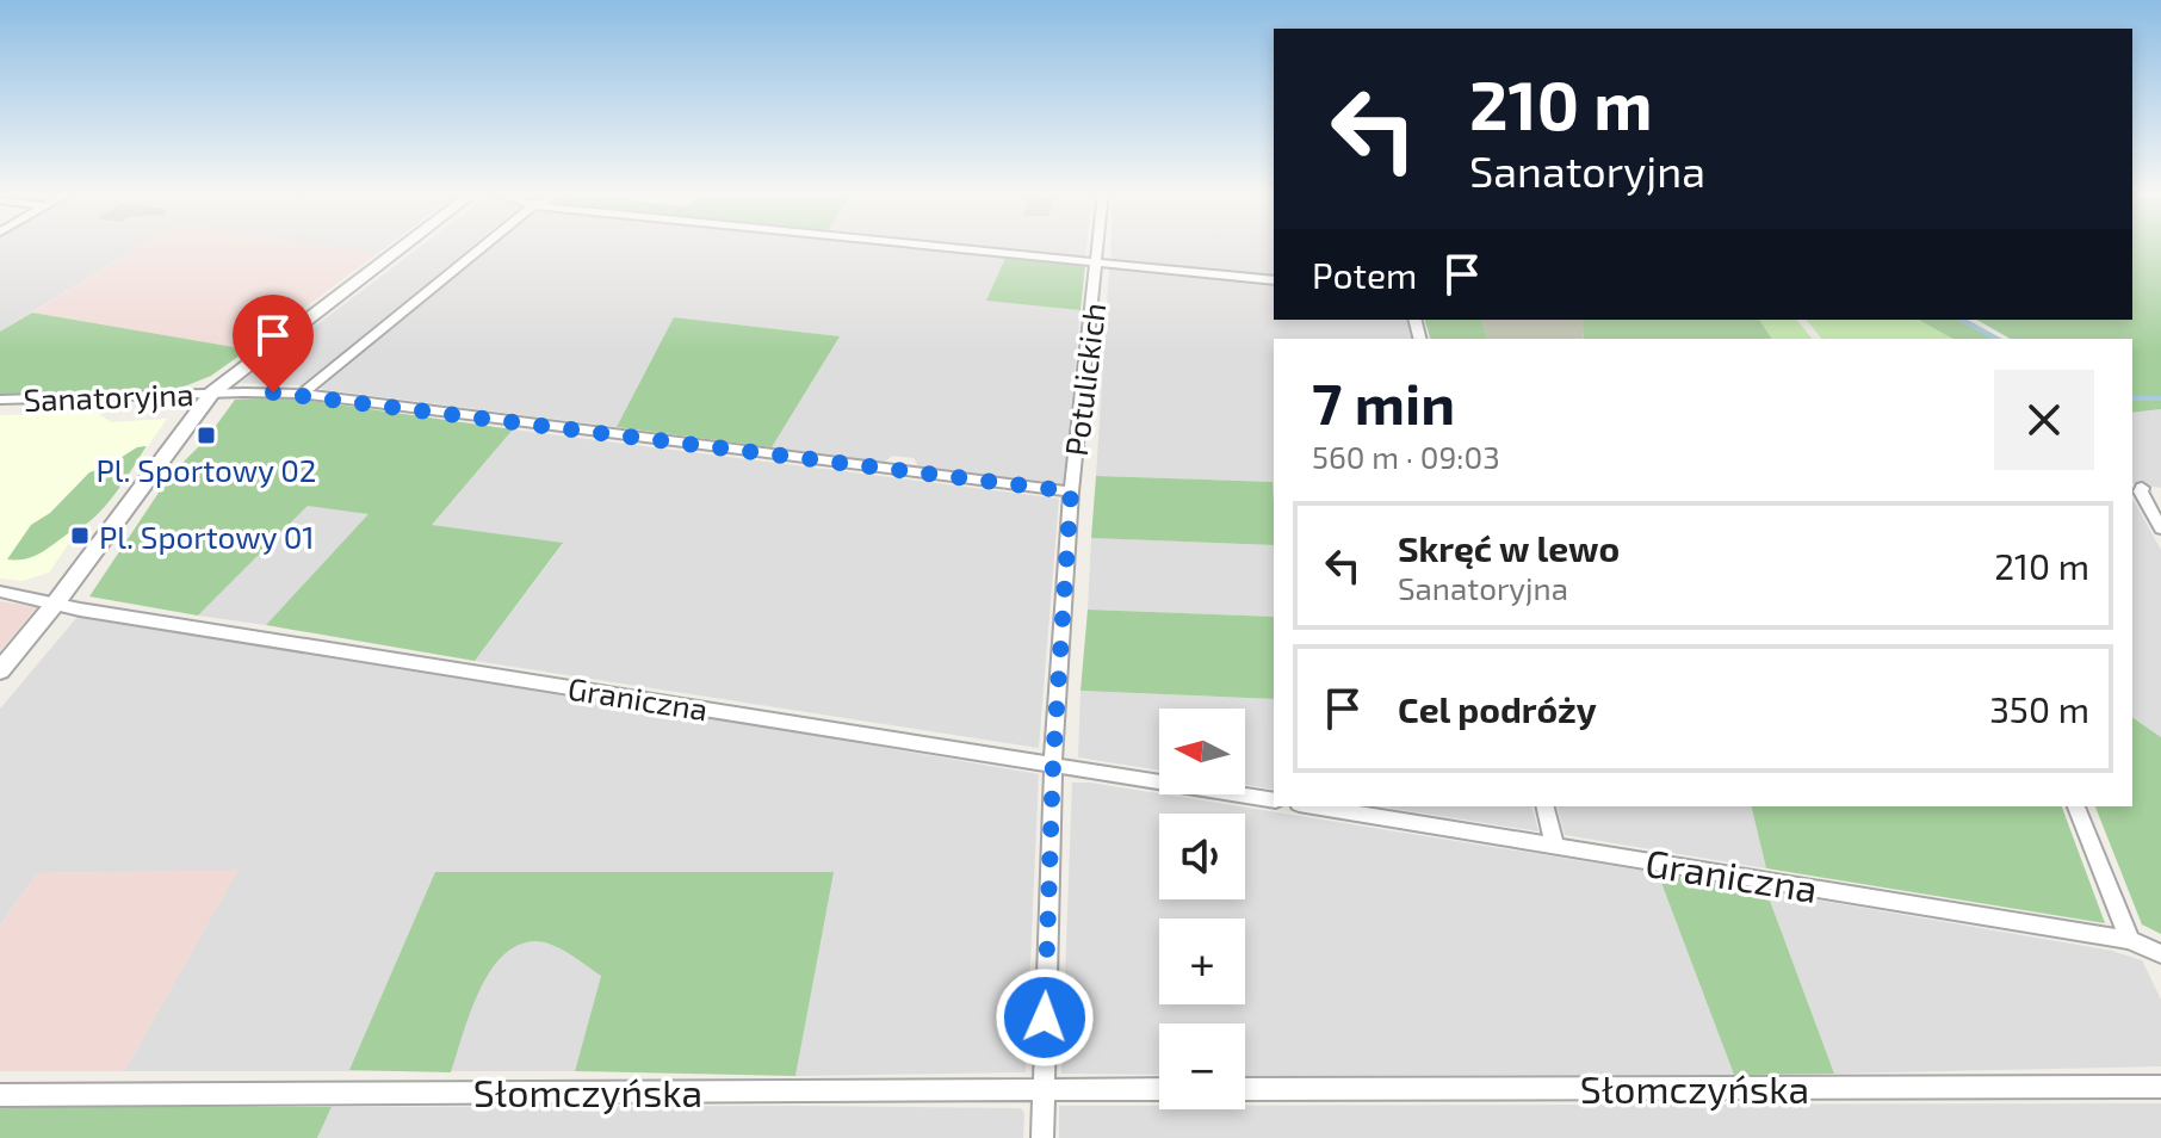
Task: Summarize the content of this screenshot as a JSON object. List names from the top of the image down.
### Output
{
  "streets": {
    "street": [
      "Potulickich",
      "Sanatoryjna",
      "Graniczna",
      "Słomczyńska"
    ]
  },
  "crossings": [
    ["Potulickich", "Sanatoryjna"],
    ["Potulickich", "Graniczna"],
    ["Potulickich", "Słomczyńska"]
  ],
  "places": {
    "transit": ["Pl. Sportowy 02", "Pl. Sportowy 01"]
  },
  "north": "left",
  "page": {
    "turn": ["210 m", "Sanatoryjna"],
    "then": "Potem",
    "heading": ["7 min", "560 m · 09:03"],
    "list": [
      {
        "name": "Skręć w lewo",
        "note": "Sanatoryjna",
        "value": "210 m"
      },
      {
        "name": "Cel podróży",
        "value": "350 m"
      }
    ],
    "map_buttons": ["+", "−"]
  }
}
